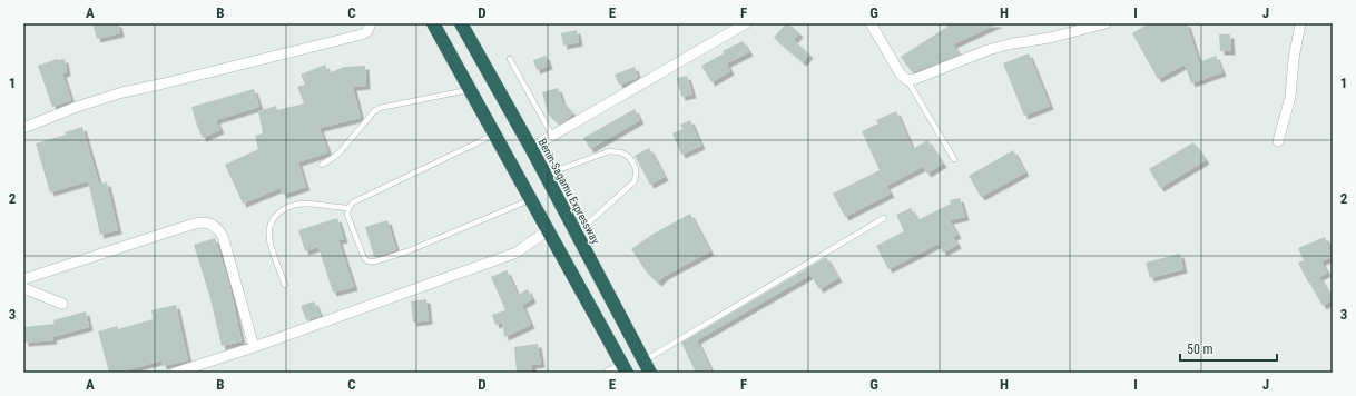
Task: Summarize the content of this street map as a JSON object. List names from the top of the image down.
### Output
{
  "streets": {
    "highway": ["Benin-Sagamu Expressway"]
  },
  "scale_bar": "50 m",
  "grid": {
    "columns": [
      "A",
      "B",
      "C",
      "D",
      "E",
      "F",
      "G",
      "H",
      "I",
      "J"
    ],
    "rows": ["1", "2", "3"]
  }
}
